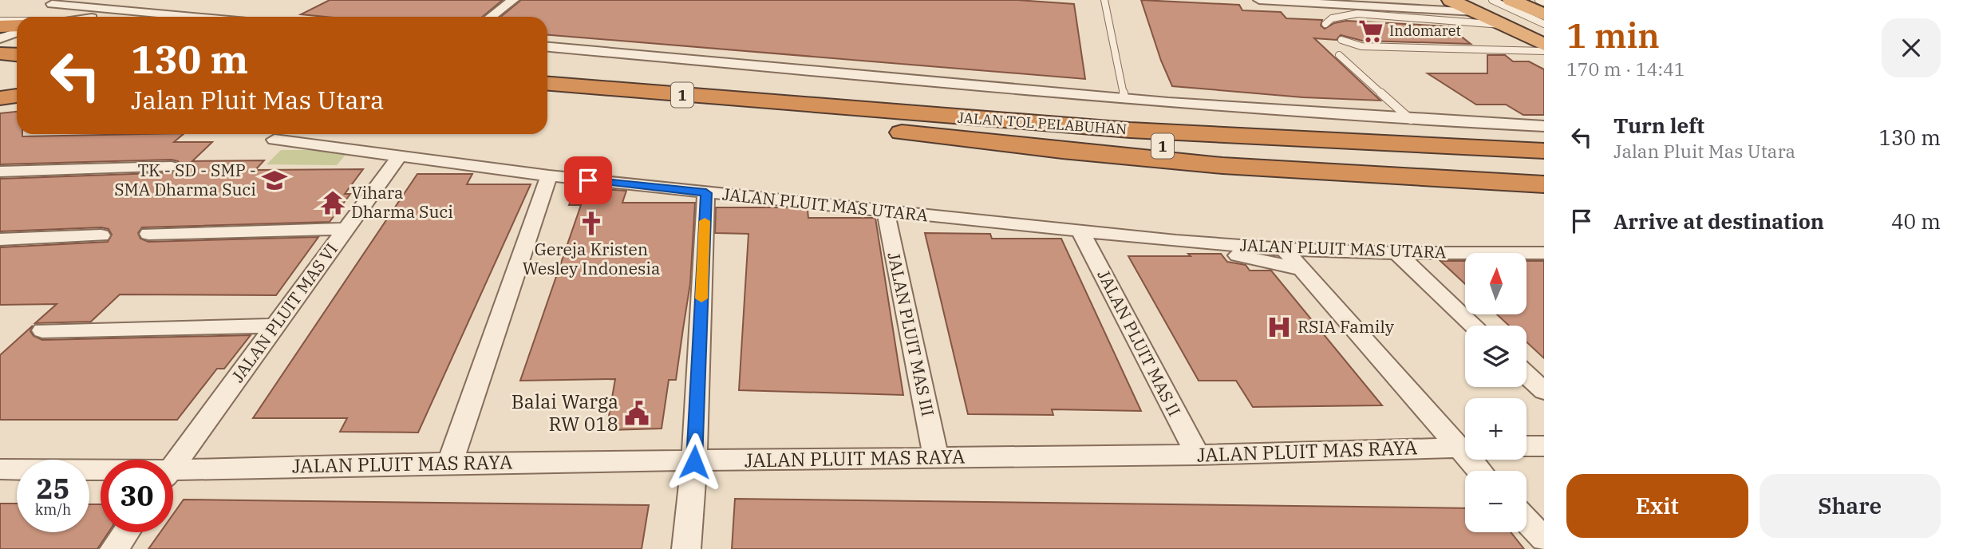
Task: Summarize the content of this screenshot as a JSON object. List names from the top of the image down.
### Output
{
  "streets": {
    "highway": ["1", "JALAN TOL PELABUHAN"],
    "street": [
      "JALAN PLUIT MAS UTARA",
      "JALAN PLUIT MAS VI",
      "JALAN PLUIT MAS III",
      "JALAN PLUIT MAS II",
      "JALAN PLUIT MAS RAYA"
    ]
  },
  "crossings": [
    ["JALAN PLUIT MAS UTARA", "JALAN PLUIT MAS VI"],
    ["JALAN PLUIT MAS UTARA", "JALAN PLUIT MAS III"],
    ["JALAN PLUIT MAS UTARA", "JALAN PLUIT MAS II"],
    ["JALAN PLUIT MAS III", "JALAN PLUIT MAS RAYA"],
    ["JALAN PLUIT MAS II", "JALAN PLUIT MAS RAYA"]
  ],
  "places": {
    "supermarket": ["Indomaret"],
    "school or university": ["TK - SD - SMP - SMA Dharma Suci"],
    "temple": ["Vihara Dharma Suci"],
    "church": ["Gereja Kristen Wesley Indonesia"],
    "hospital": ["RSIA Family"],
    "public building": ["Balai Warga RW 018"]
  },
  "north": "top",
  "page": {
    "heading": ["1 min", "170 m · 14:41"],
    "turn": ["130 m", "Jalan Pluit Mas Utara"],
    "list": [
      {
        "name": "Turn left",
        "note": "Jalan Pluit Mas Utara",
        "value": "130 m"
      },
      {
        "name": "Arrive at destination",
        "value": "40 m"
      }
    ],
    "map_buttons": ["+", "−"],
    "speed": "25 km/h",
    "limit": "30",
    "buttons": ["Exit", "Share"]
  }
}
